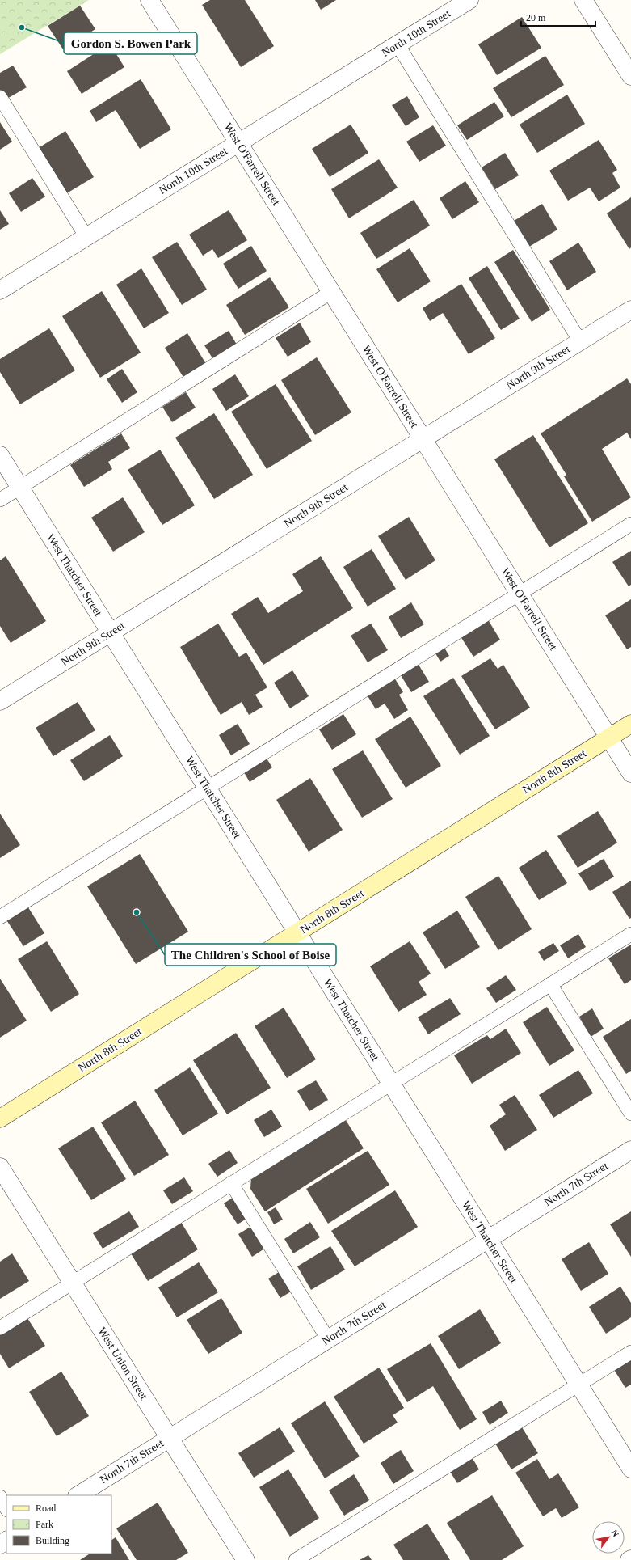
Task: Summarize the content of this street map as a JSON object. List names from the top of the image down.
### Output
{
  "streets": {
    "street": [
      "North 10th Street",
      "West O'Farrell Street",
      "North 9th Street",
      "West Thatcher Street",
      "North 8th Street",
      "North 7th Street",
      "West Union Street"
    ]
  },
  "crossings": [
    ["North 10th Street", "West O'Farrell Street"],
    ["West O'Farrell Street", "North 9th Street"],
    ["West O'Farrell Street", "North 8th Street"],
    ["North 9th Street", "West Thatcher Street"],
    ["West Thatcher Street", "North 8th Street"],
    ["West Thatcher Street", "North 7th Street"],
    ["North 7th Street", "West Union Street"]
  ],
  "places": ["Gordon S. Bowen Park", "The Children's School of Boise"],
  "legend": ["Road", "Park", "Building"],
  "scale_bar": "20 m",
  "north": "top right"
}
